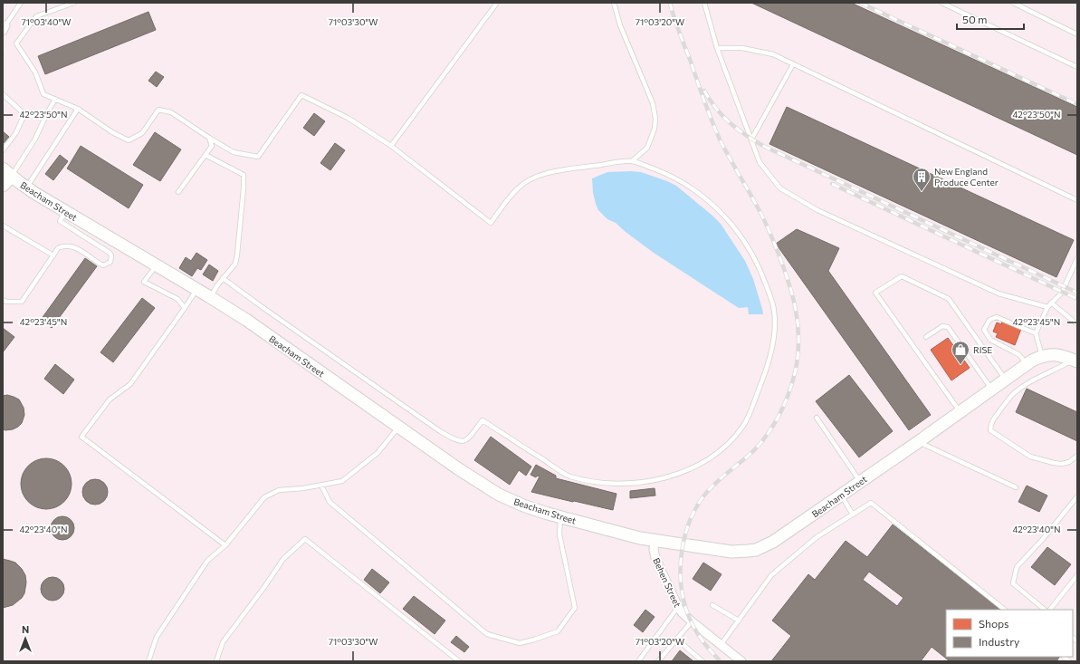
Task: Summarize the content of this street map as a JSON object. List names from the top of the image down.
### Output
{
  "streets": {
    "main road": ["Beacham Street"],
    "street": ["Behen Street"]
  },
  "crossings": [
    ["Beacham Street", "Behen Street"]
  ],
  "places": {
    "building": ["New England Produce Center"],
    "shop": ["RISE"]
  },
  "legend": ["Shops", "Industry"],
  "scale_bar": "50 m",
  "north": "top",
  "coordinates": [
    "71°03'40\"W",
    "71°03'30\"W",
    "71°03'20\"W",
    "42°23'50\"N",
    "42°23'45\"N",
    "42°23'40\"N"
  ]
}
